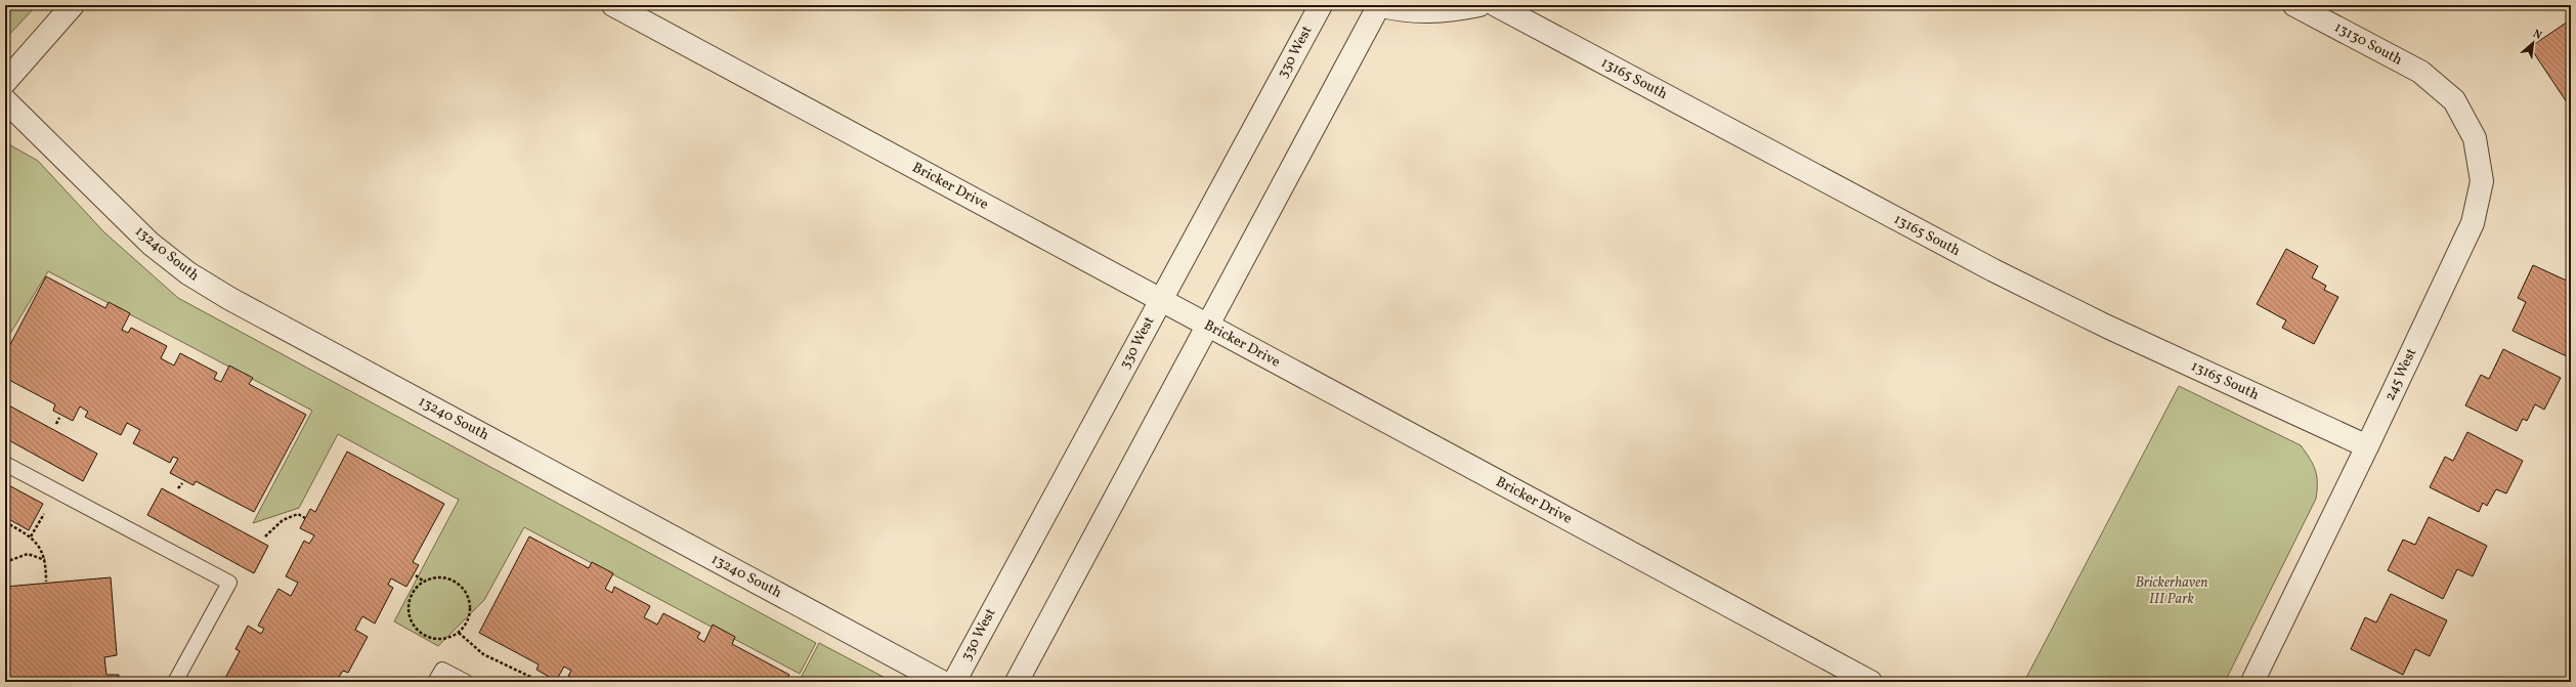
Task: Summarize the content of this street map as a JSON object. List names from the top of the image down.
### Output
{
  "streets": {
    "street": [
      "13130 South",
      "330 West",
      "13165 South",
      "Bricker Drive",
      "13240 South",
      "245 West"
    ]
  },
  "crossings": [
    ["13130 South", "245 West"],
    ["330 West", "Bricker Drive"],
    ["13165 South", "245 West"]
  ],
  "parks": ["Brickerhaven III Park"],
  "north": "top right"
}
